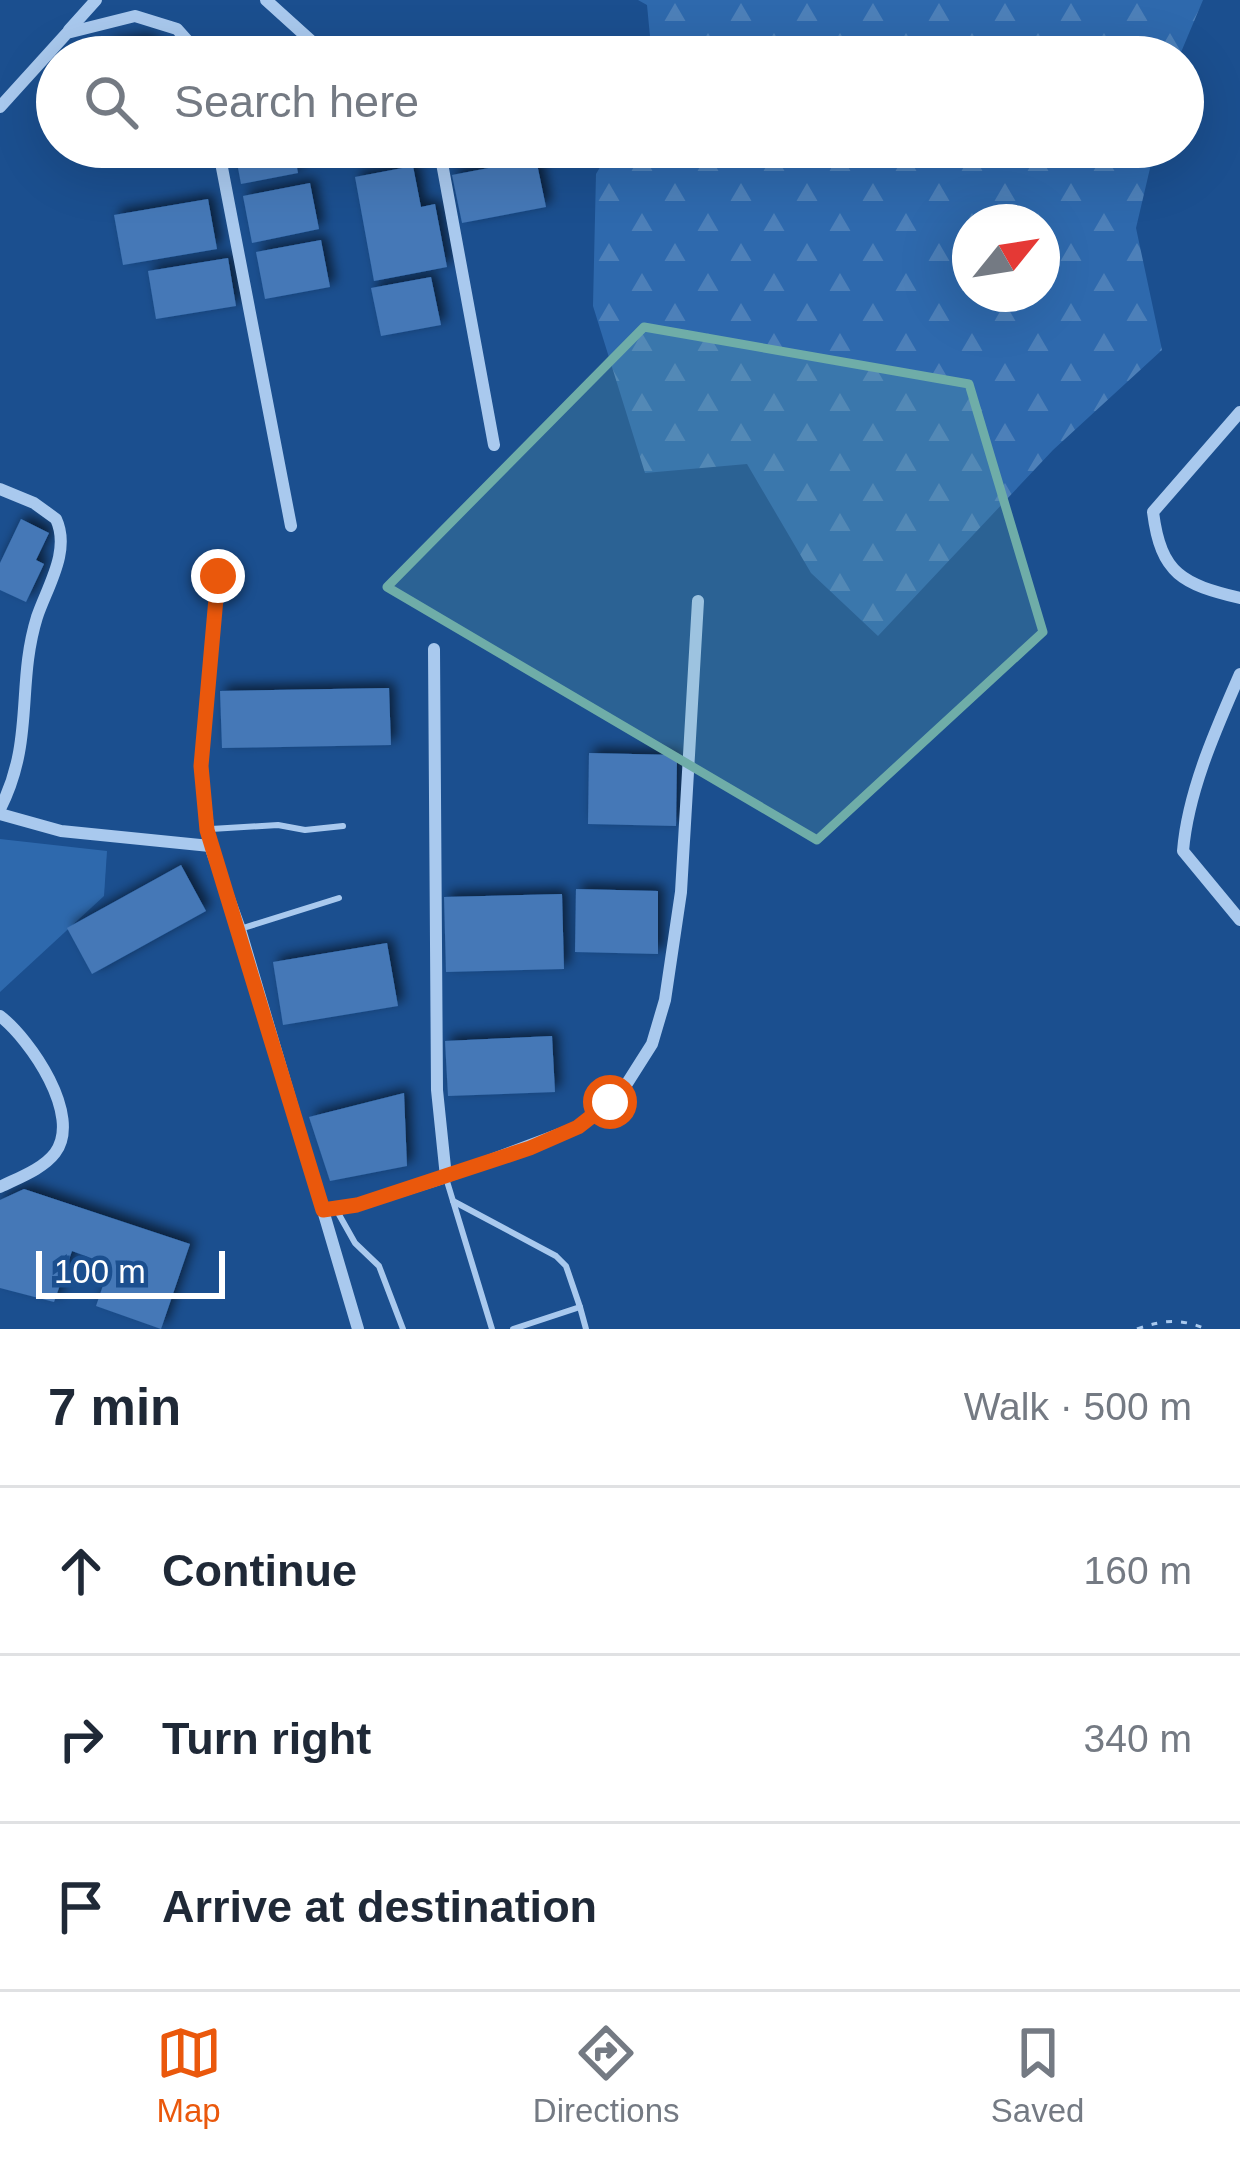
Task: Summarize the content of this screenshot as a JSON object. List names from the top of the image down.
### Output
{
  "scale_bar": "100 m",
  "north": "top right",
  "page": {
    "search": "Search here",
    "scale": "100 m",
    "heading": ["7 min", "Walk · 500 m"],
    "list": [
      ["Continue", "160 m"],
      ["Turn right", "340 m"],
      "Arrive at destination"
    ],
    "nav": ["Map", "Directions", "Saved"]
  }
}
